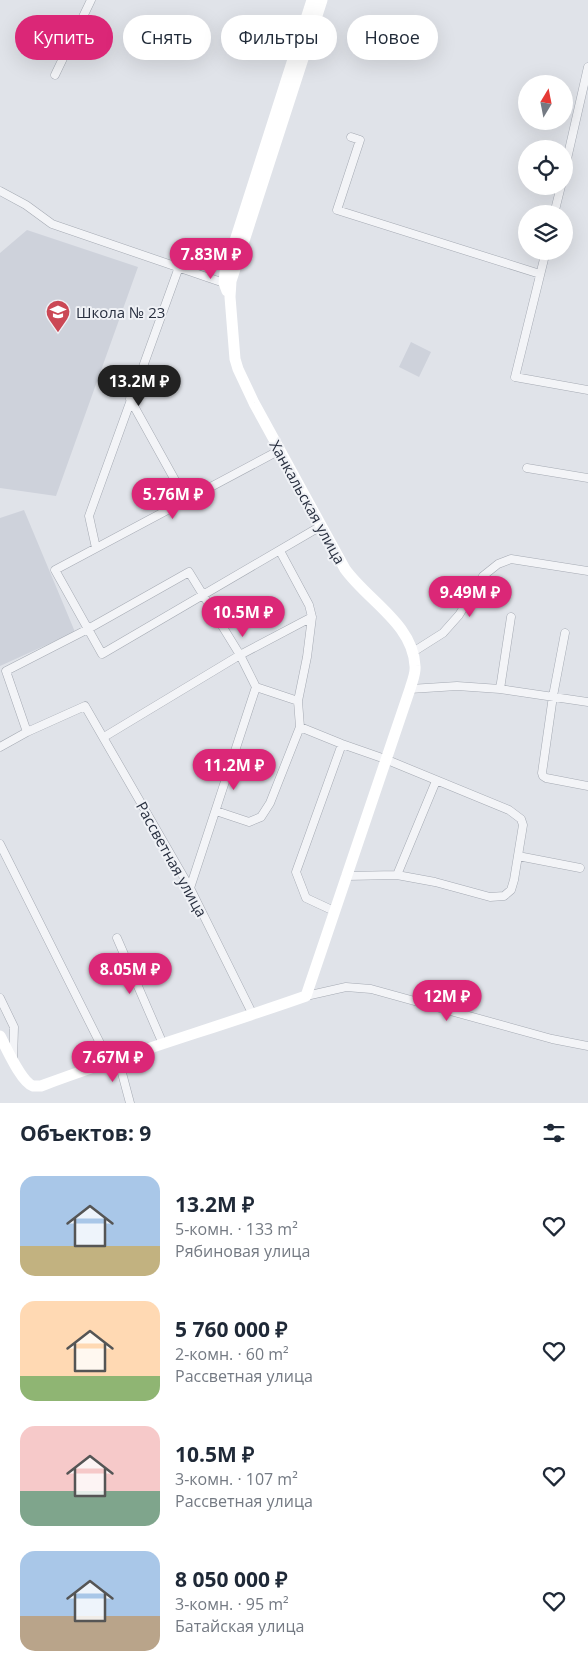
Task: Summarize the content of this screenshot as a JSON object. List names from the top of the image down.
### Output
{
  "streets": {
    "street": ["Ханкальская улица", "Рассветная улица"]
  },
  "places": {
    "school or university": ["Школа № 23"]
  },
  "north": "top",
  "page": {
    "chip": [
      "Купить",
      "Снять",
      "Фильтры",
      "Новое"
    ],
    "price": [
      "7.83M ₽",
      "13.2M ₽",
      "5.76M ₽",
      "9.49M ₽",
      "10.5M ₽",
      "11.2M ₽",
      "8.05M ₽",
      "12M ₽",
      "7.67M ₽"
    ],
    "heading": "Объектов: 9",
    "list": [
      {
        "name": "13.2M ₽",
        "note": "5-комн. · 133 m² · Рябиновая улица"
      },
      {
        "name": "5 760 000 ₽",
        "note": "2-комн. · 60 m² · Рассветная улица"
      },
      {
        "name": "10.5M ₽",
        "note": "3-комн. · 107 m² · Рассветная улица"
      },
      {
        "name": "8 050 000 ₽",
        "note": "3-комн. · 95 m² · Батайская улица"
      }
    ]
  }
}
